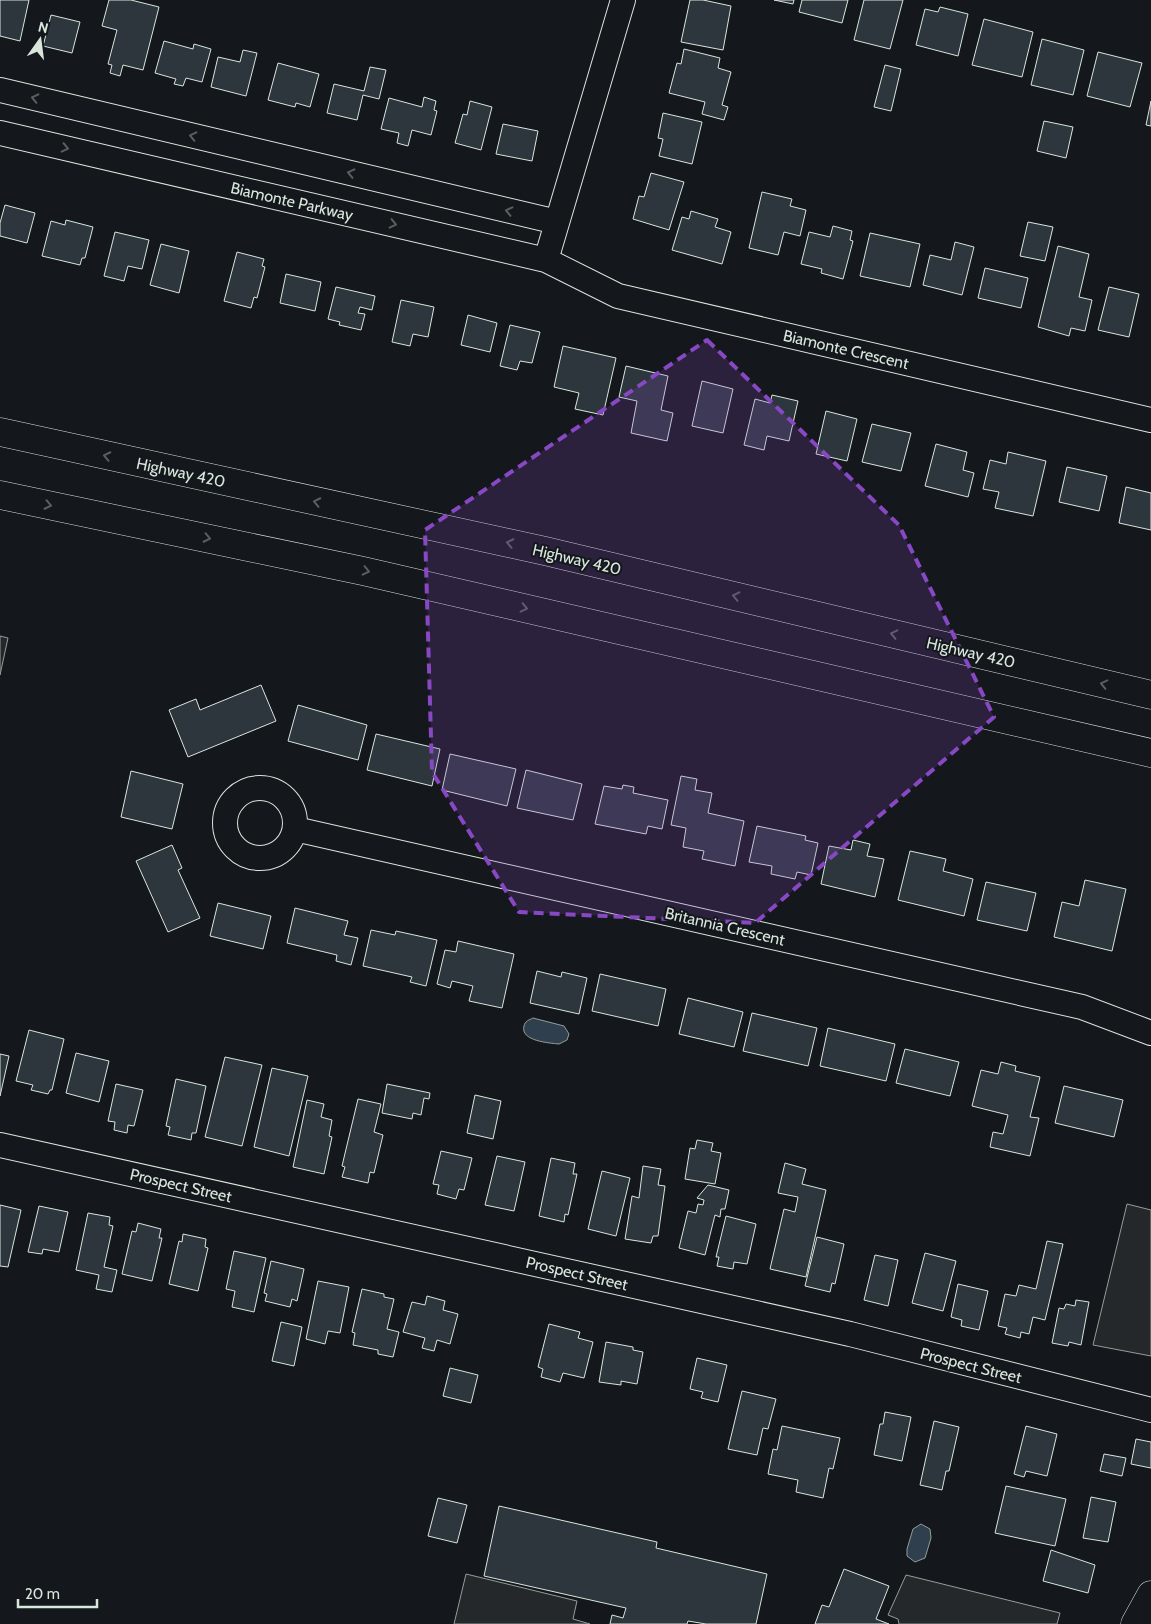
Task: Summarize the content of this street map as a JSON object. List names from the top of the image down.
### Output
{
  "streets": {
    "main road": ["Highway 420"],
    "street": [
      "Biamonte Parkway",
      "Biamonte Crescent",
      "Britannia Crescent",
      "Prospect Street"
    ]
  },
  "crossings": [
    ["Biamonte Parkway", "Biamonte Crescent"]
  ],
  "scale_bar": "20 m",
  "north": "top"
}
